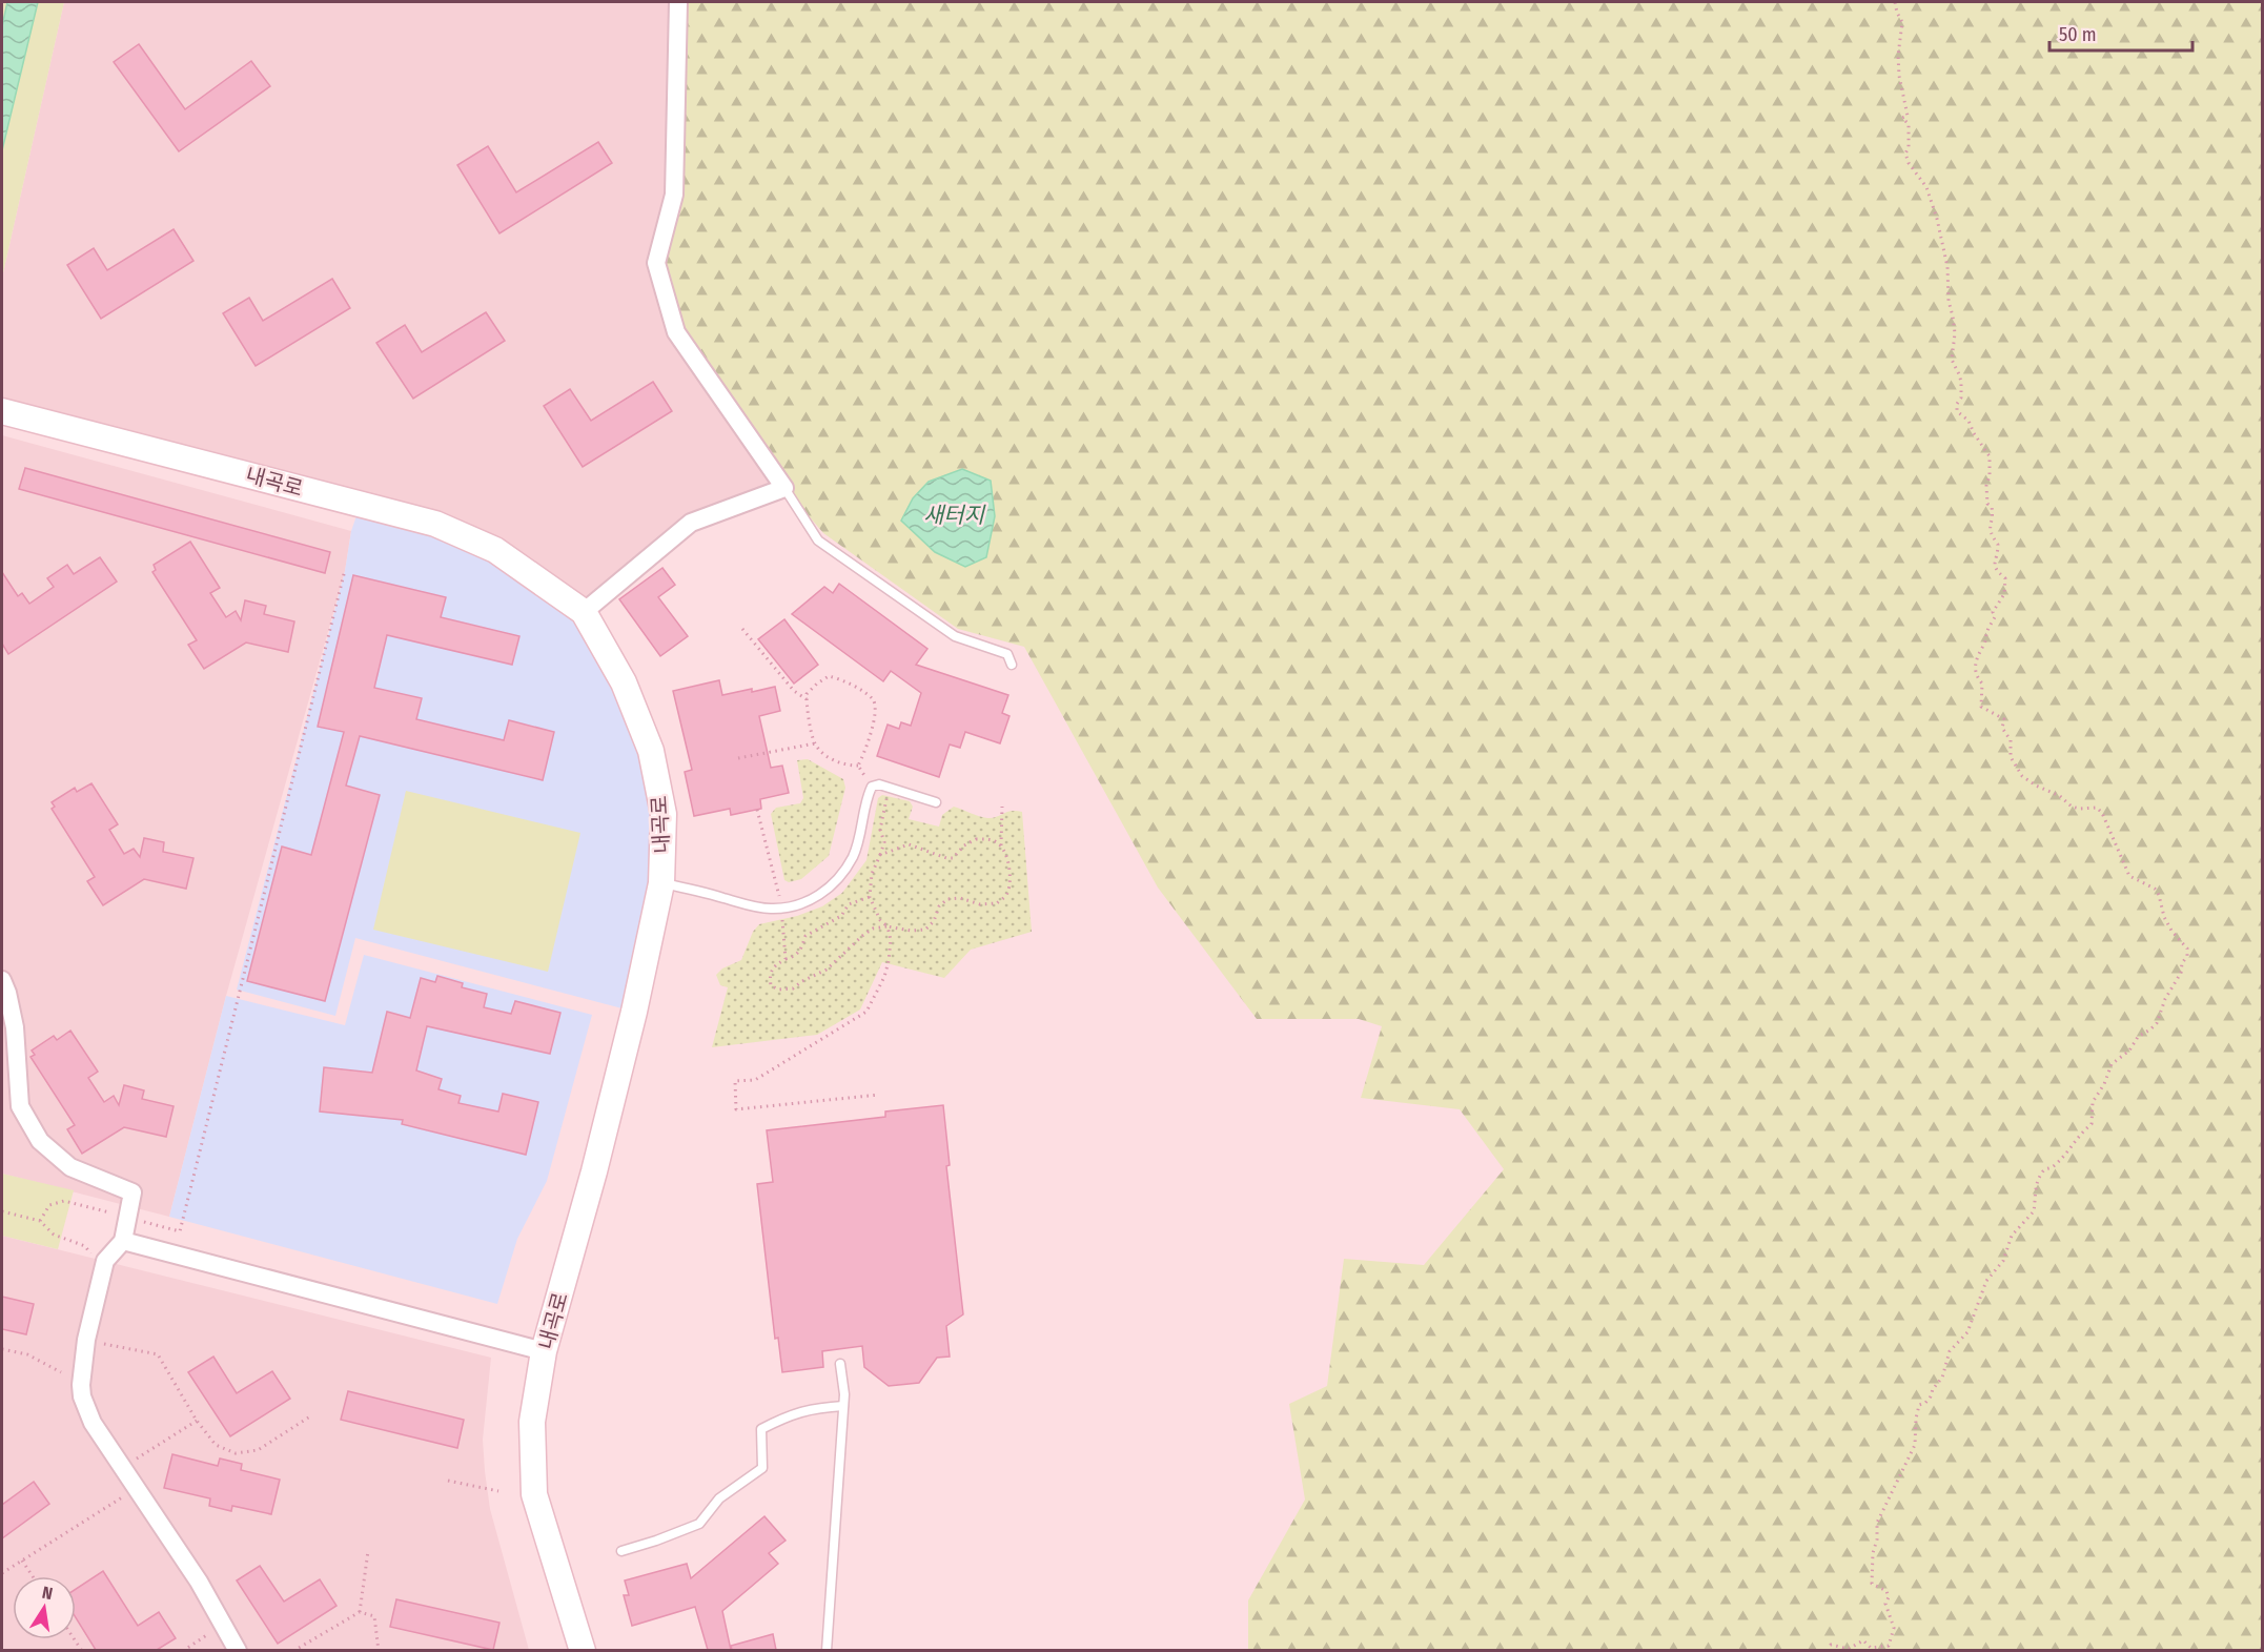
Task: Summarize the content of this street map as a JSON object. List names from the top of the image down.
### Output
{
  "streets": {
    "main road": ["내곡로"]
  },
  "water": ["새터지"],
  "scale_bar": "50 m",
  "north": "top"
}
